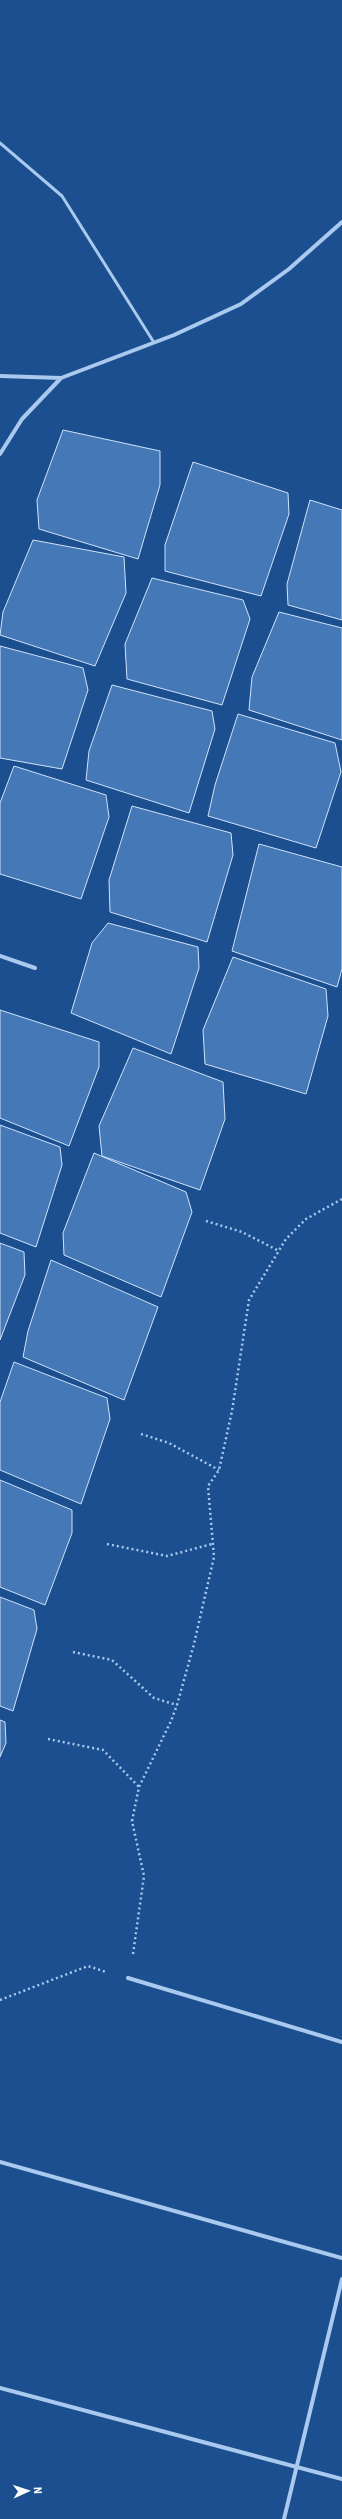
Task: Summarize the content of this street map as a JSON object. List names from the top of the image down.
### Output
{
  "north": "right"
}
